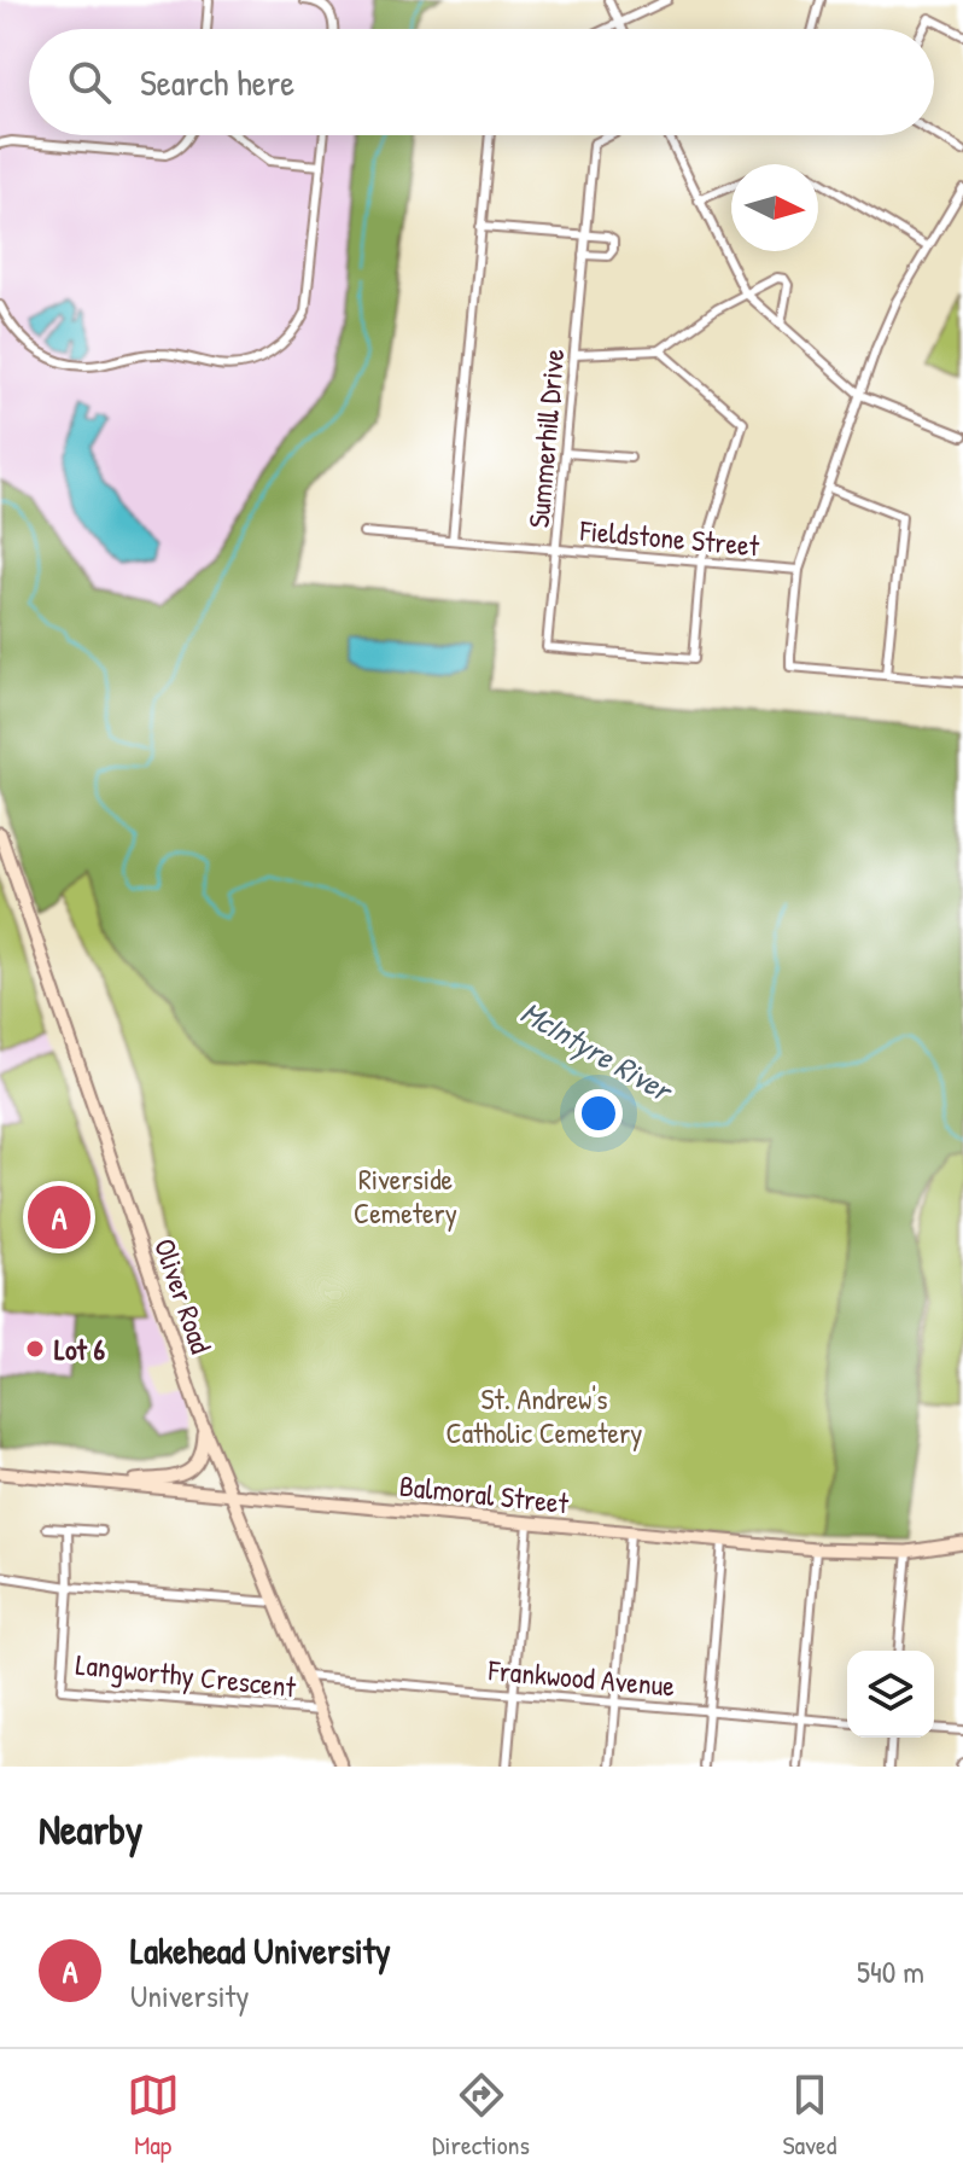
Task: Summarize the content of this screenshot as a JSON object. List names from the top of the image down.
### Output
{
  "streets": {
    "main road": ["Oliver Road", "Balmoral Street"],
    "street": [
      "Summerhill Drive",
      "Fieldstone Street",
      "Langworthy Crescent",
      "Frankwood Avenue"
    ]
  },
  "crossings": [
    ["Summerhill Drive", "Fieldstone Street"],
    ["Oliver Road", "Balmoral Street"],
    ["Oliver Road", "Langworthy Crescent"],
    ["Oliver Road", "Frankwood Avenue"]
  ],
  "water": ["McIntyre River"],
  "parks": ["Riverside Cemetery", "St. Andrew's Catholic Cemetery"],
  "places": ["Lot 6"],
  "north": "right",
  "page": {
    "search": "Search here",
    "pins": "A",
    "heading": "Nearby",
    "list": [
      {
        "mark": "A",
        "name": "Lakehead University",
        "note": "University",
        "value": "540 m"
      }
    ],
    "nav": ["Map", "Directions", "Saved"]
  }
}
